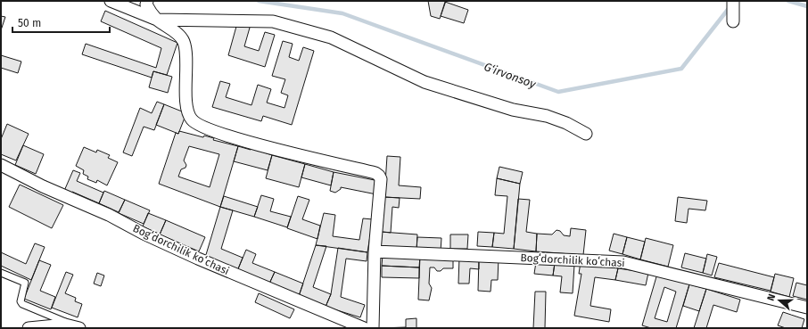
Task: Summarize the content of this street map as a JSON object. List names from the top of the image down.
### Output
{
  "streets": {
    "street": ["Bogʻdorchilik koʻchasi"]
  },
  "water": ["G‘irvonsoy"],
  "scale_bar": "50 m",
  "north": "left"
}
